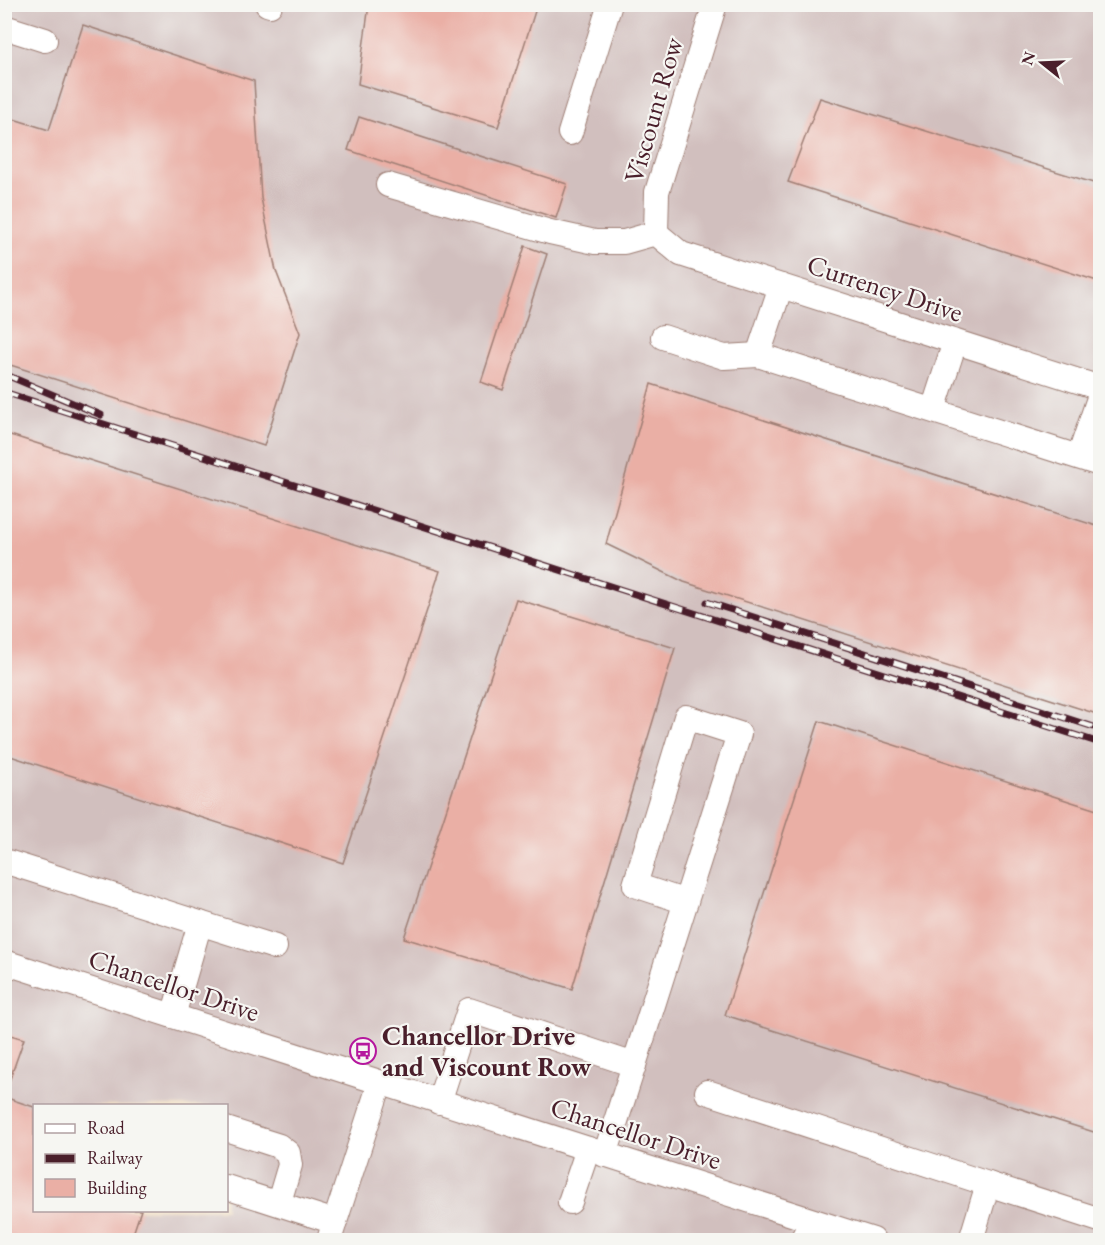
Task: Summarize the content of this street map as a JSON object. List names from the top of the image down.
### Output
{
  "streets": {
    "street": ["Viscount Row", "Currency Drive", "Chancellor Drive"]
  },
  "crossings": [
    ["Viscount Row", "Currency Drive"]
  ],
  "places": {
    "bus stop": ["Chancellor Drive and Viscount Row"]
  },
  "legend": ["Road", "Railway", "Building"],
  "north": "left"
}
